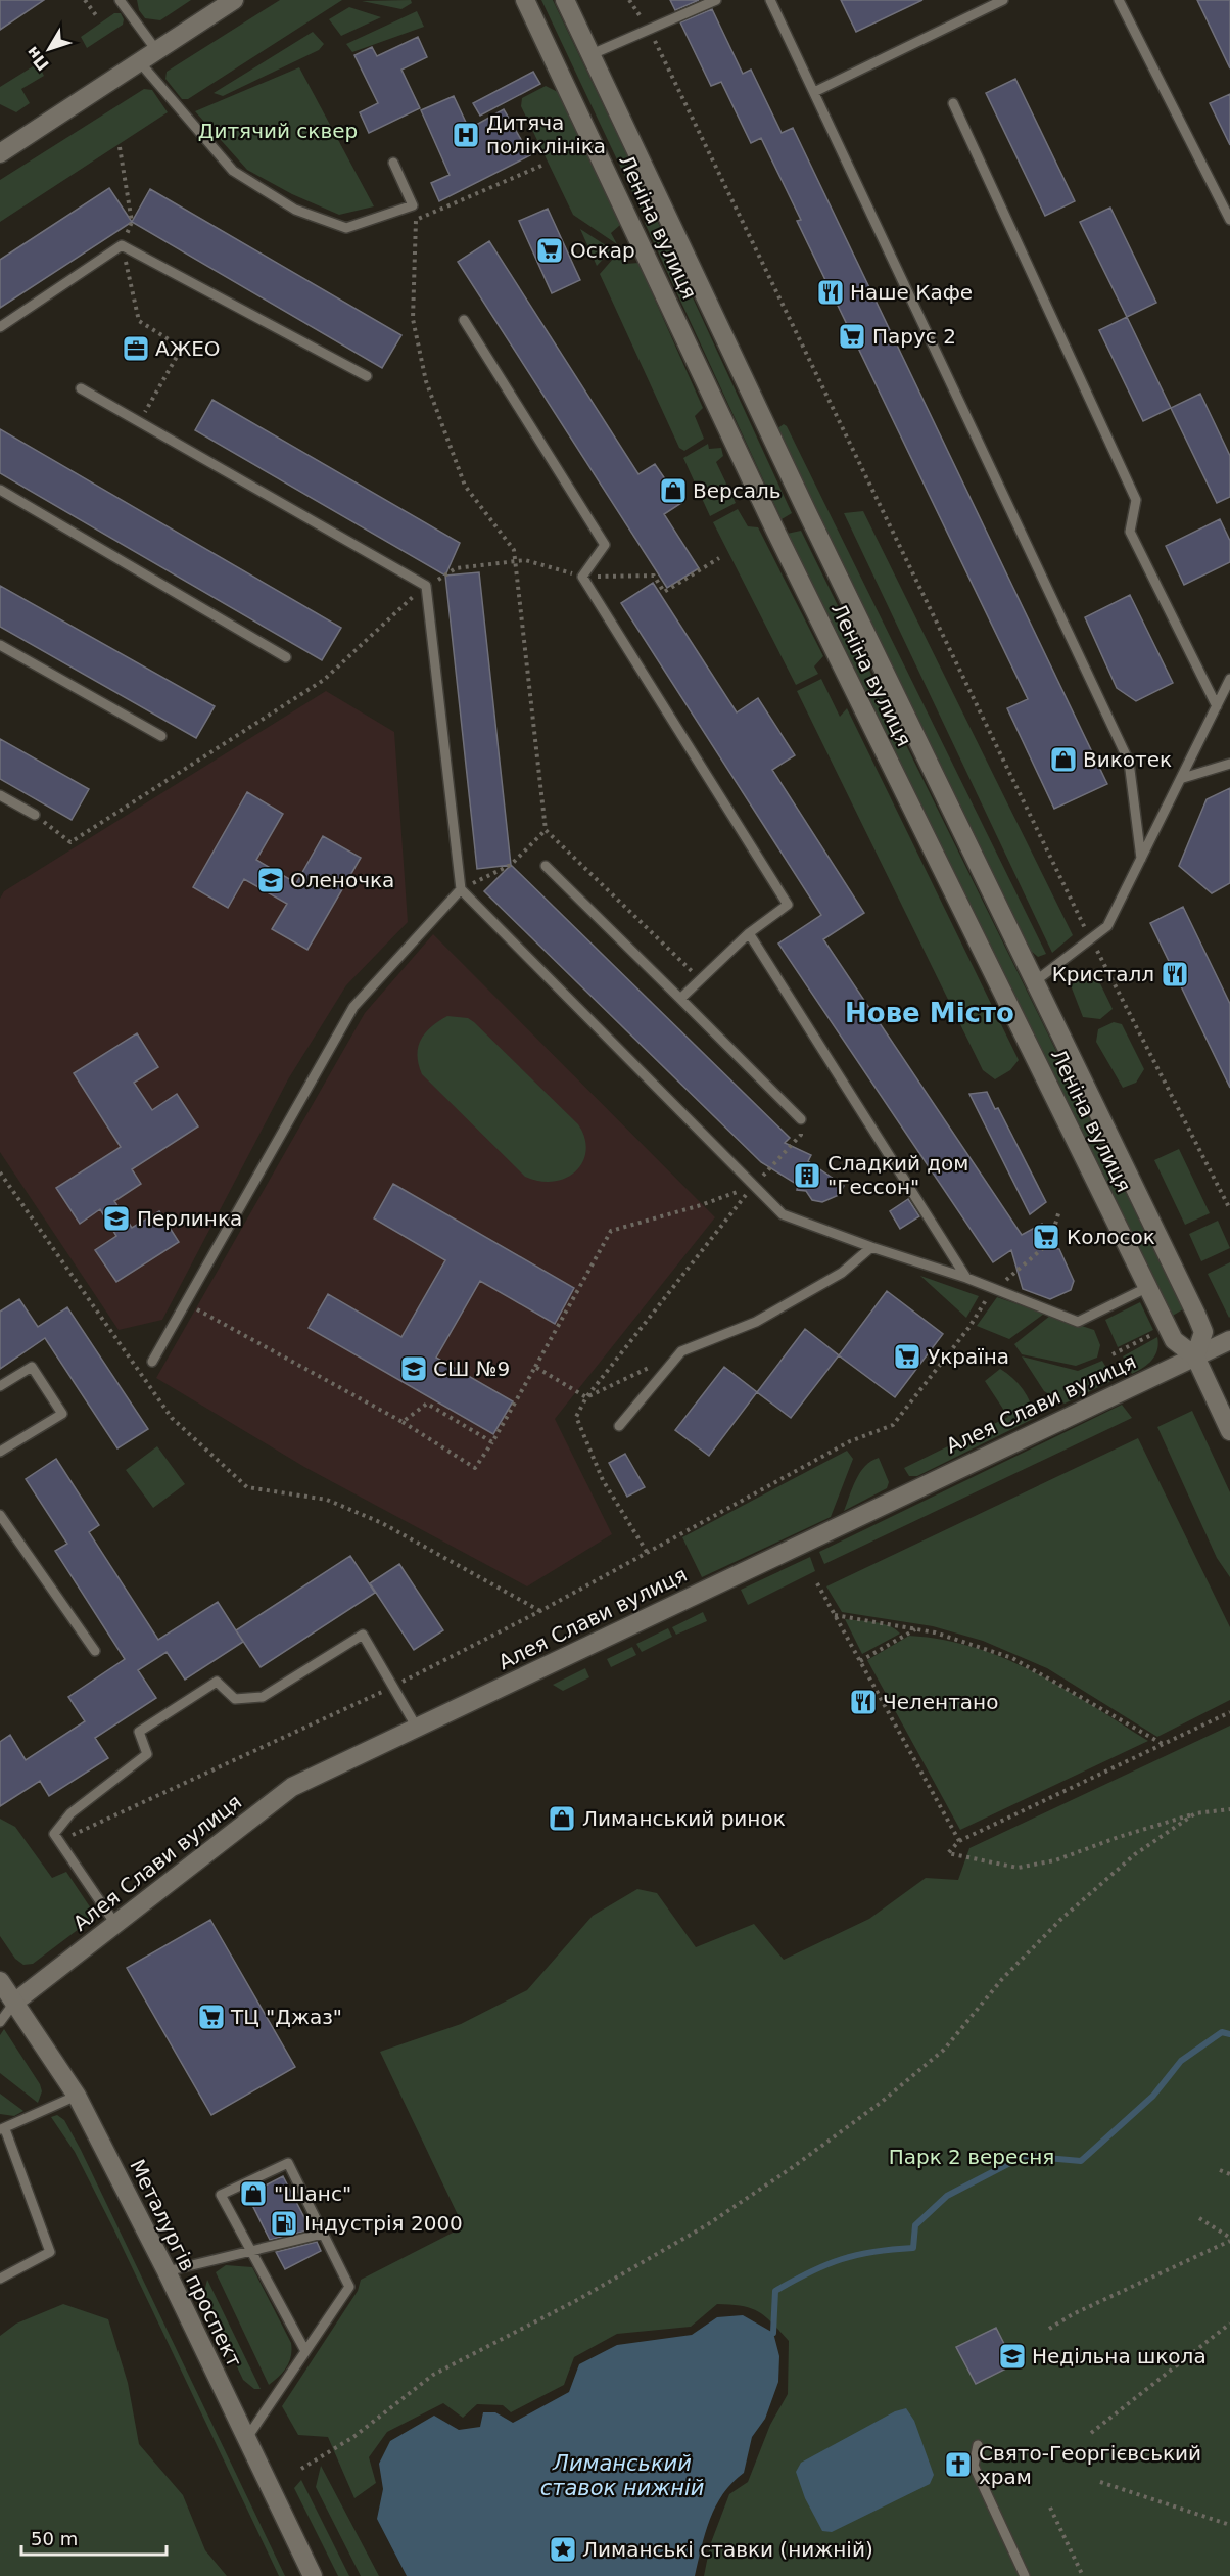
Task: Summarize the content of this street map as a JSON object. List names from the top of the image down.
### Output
{
  "streets": {
    "street": ["Леніна вулиця", "Алея Слави вулиця", "Металургів проспект"]
  },
  "crossings": [
    ["Леніна вулиця", "Алея Слави вулиця"],
    ["Алея Слави вулиця", "Металургів проспект"]
  ],
  "districts": ["Нове Місто"],
  "water": ["Лиманський ставок нижній"],
  "parks": ["Дитячий сквер", "Парк 2 вересня"],
  "places": {
    "hospital": ["Дитяча поліклініка"],
    "supermarket": [
      "Оскар",
      "Парус 2",
      "Колосок",
      "Україна",
      "ТЦ \"Джаз\""
    ],
    "restaurant": ["Наше Кафе", "Кристалл", "Челентано"],
    "office": ["АЖЕО"],
    "shop": [
      "Версаль",
      "Викотек",
      "Лиманський ринок",
      "\"Шанс\""
    ],
    "school or university": [
      "Оленочка",
      "Перлинка",
      "СШ №9",
      "Недільна школа"
    ],
    "building": ["Сладкий дом \"Гессон\""],
    "fuel station": ["Індустрія 2000"],
    "church": ["Свято-Георгієвський храм"],
    "place": ["Лиманські ставки (нижній)"]
  },
  "scale_bar": "50 m",
  "north": "bottom left"
}
